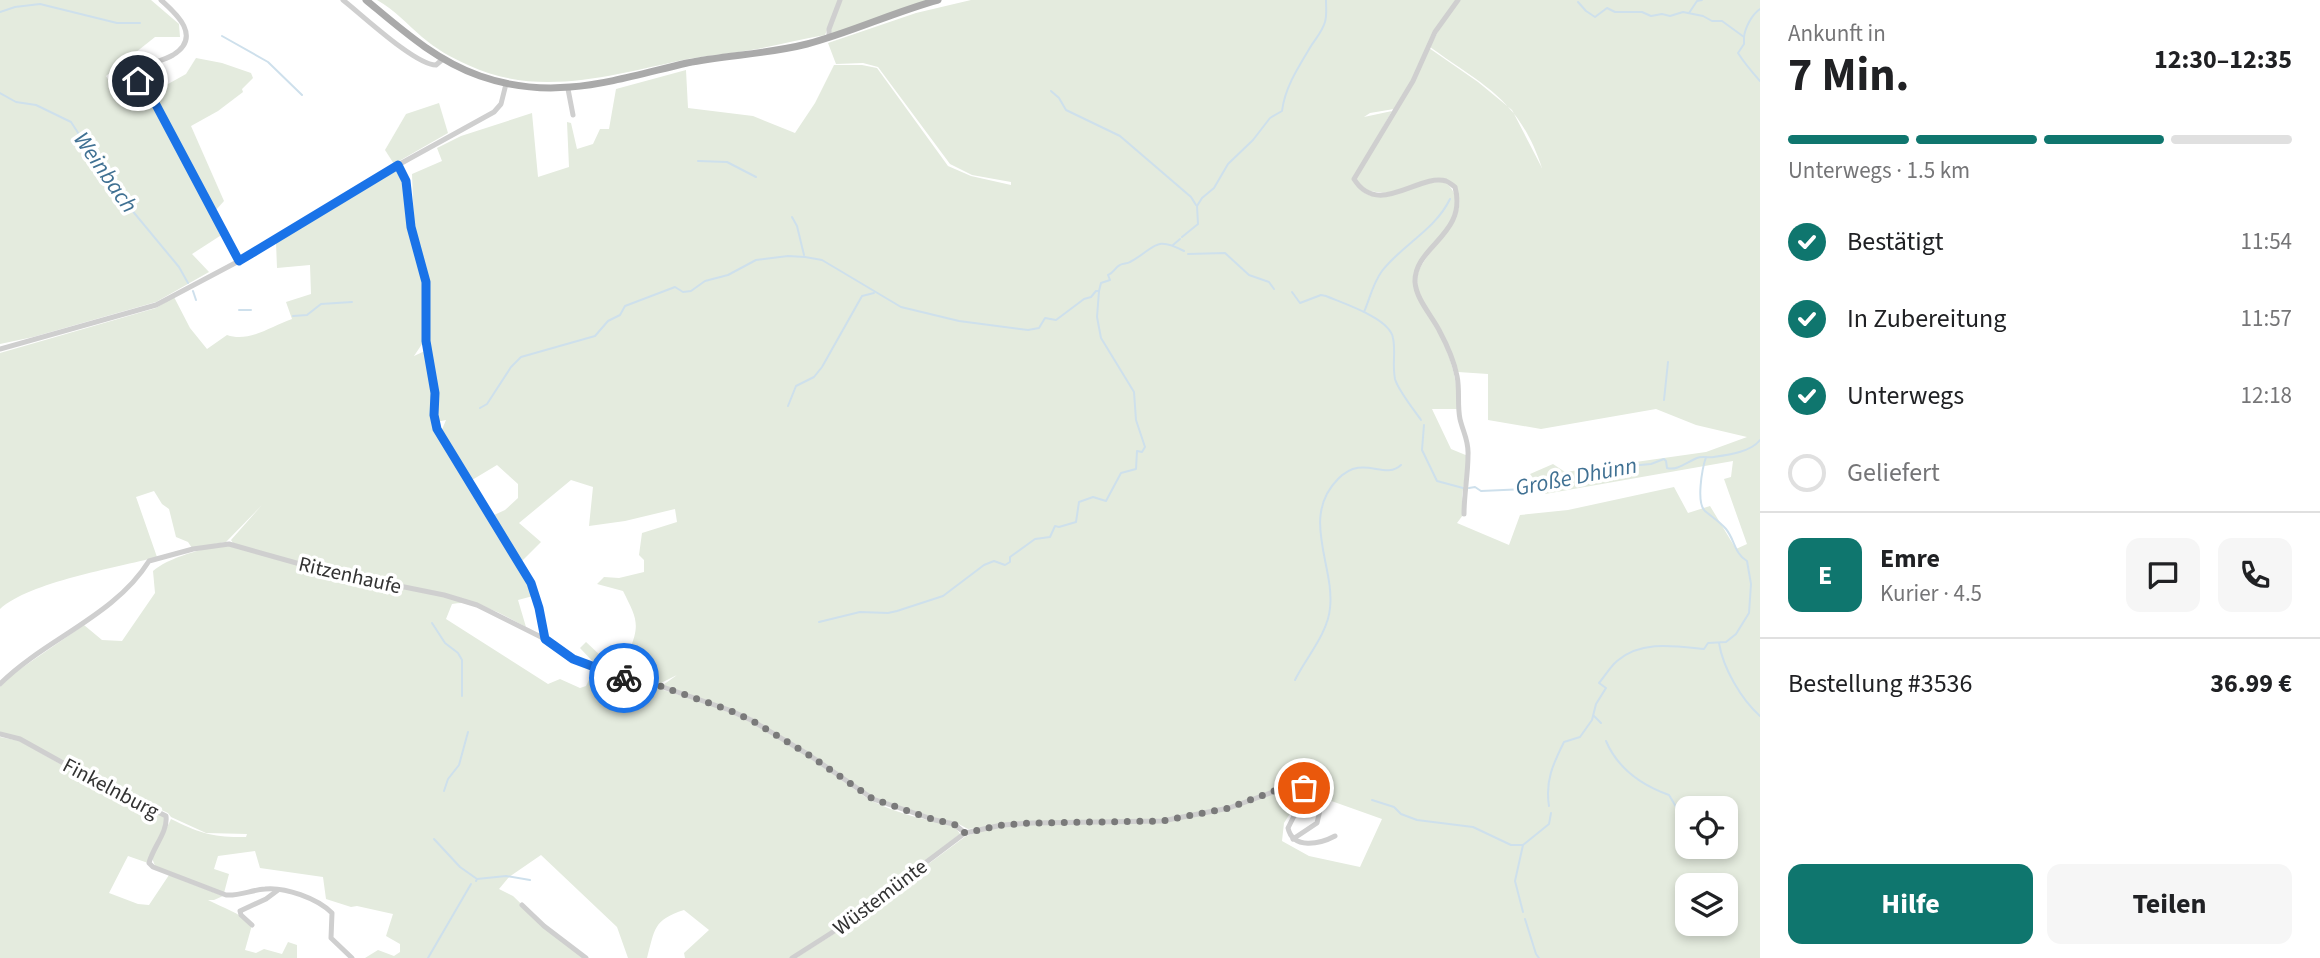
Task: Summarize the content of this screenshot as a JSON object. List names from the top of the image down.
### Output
{
  "streets": {
    "street": ["Ritzenhaufe", "Finkelnburg", "Wüstemünte"]
  },
  "crossings": [
    ["Ritzenhaufe", "Wüstemünte"]
  ],
  "water": ["Weinbach", "Große Dhünn"],
  "page": {
    "heading": ["7 Min.", "Ankunft in", "12:30–12:35"],
    "panel": [
      "Emre",
      "Kurier · 4.5",
      "Bestellung #3536",
      "36.99 €"
    ],
    "bar": "Unterwegs · 1.5 km",
    "list": [
      ["Bestätigt", "11:54"],
      ["In Zubereitung", "11:57"],
      ["Unterwegs", "12:18"],
      "Geliefert"
    ],
    "round": "E",
    "buttons": ["Hilfe", "Teilen"]
  }
}
